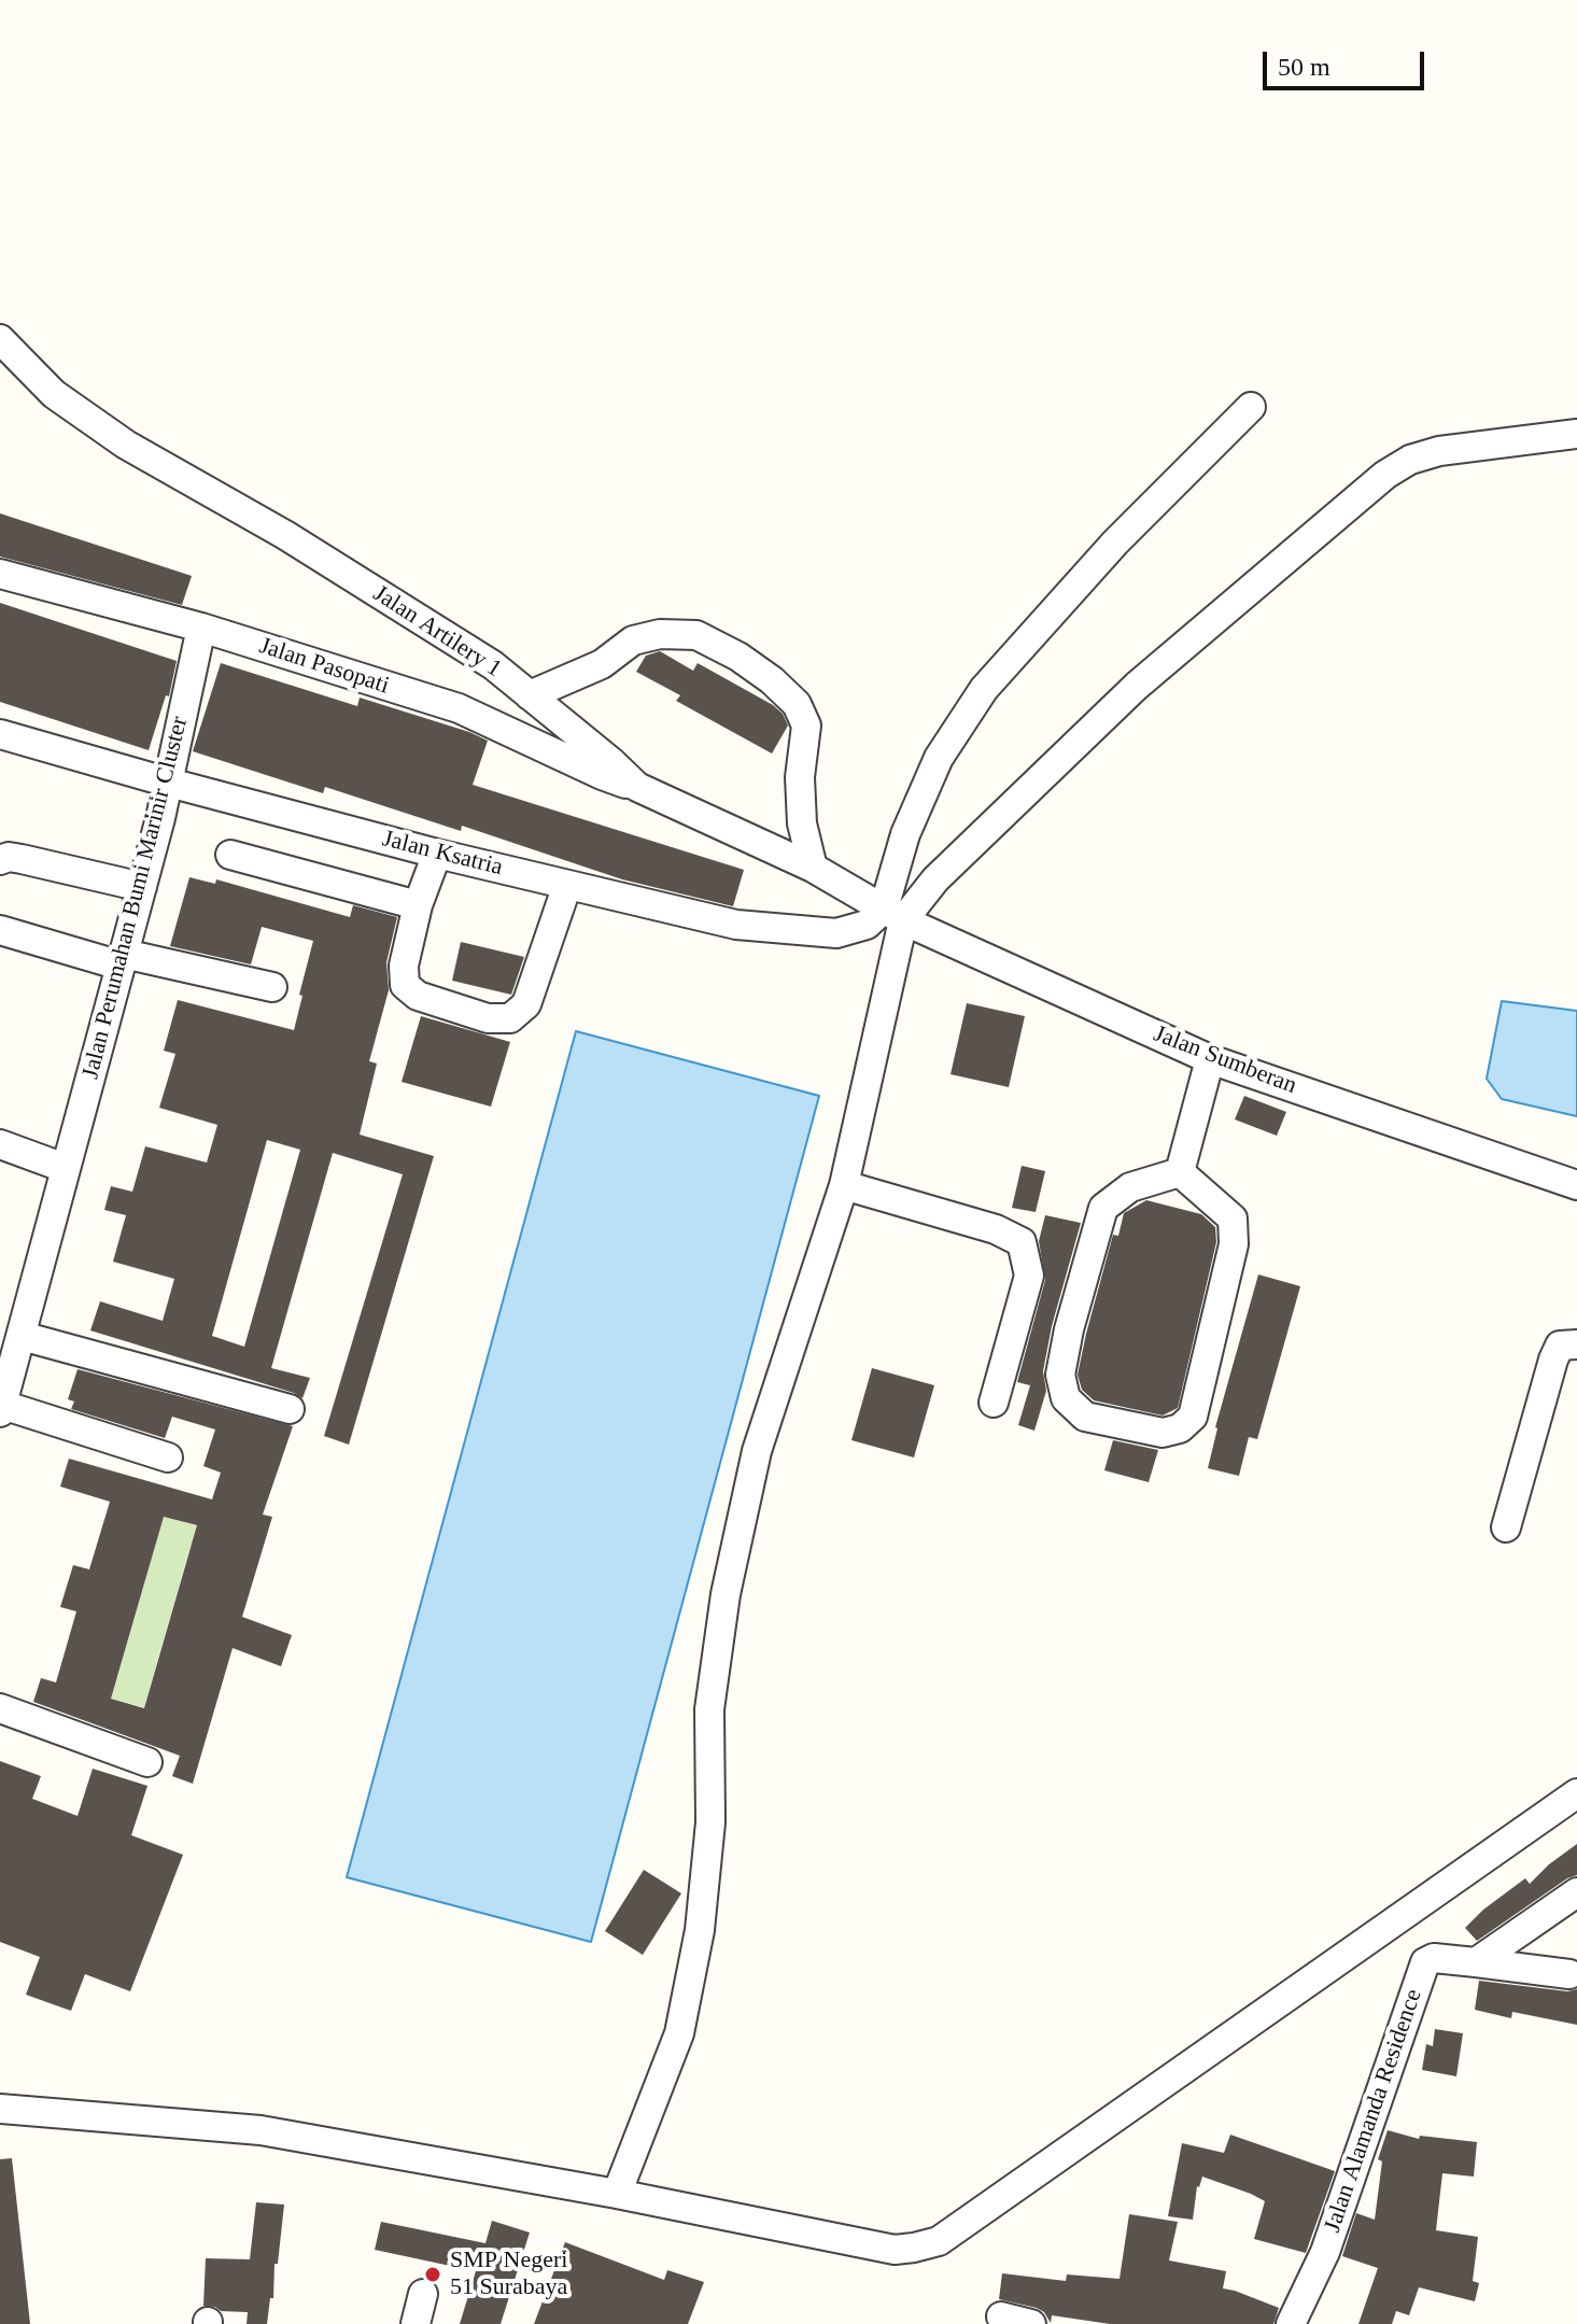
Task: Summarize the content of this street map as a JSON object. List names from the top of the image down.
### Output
{
  "streets": {
    "street": [
      "Jalan Artilery 1",
      "Jalan Pasopati",
      "Jalan Ksatria",
      "Jalan Perumahan Bumi Marinir Cluster",
      "Jalan Sumberan",
      "Jalan Alamanda Residence"
    ]
  },
  "crossings": [
    ["Jalan Artilery 1", "Jalan Pasopati"],
    ["Jalan Artilery 1", "Jalan Ksatria"],
    ["Jalan Artilery 1", "Jalan Sumberan"],
    ["Jalan Pasopati", "Jalan Perumahan Bumi Marinir Cluster"],
    ["Jalan Ksatria", "Jalan Perumahan Bumi Marinir Cluster"],
    ["Jalan Ksatria", "Jalan Sumberan"]
  ],
  "places": ["SMP Negeri 51 Surabaya"],
  "scale_bar": "50 m"
}
